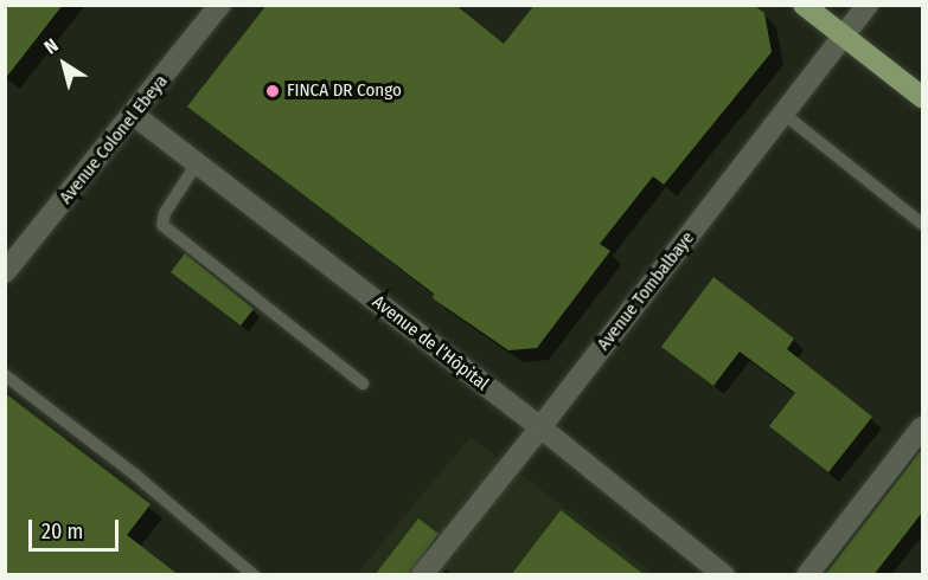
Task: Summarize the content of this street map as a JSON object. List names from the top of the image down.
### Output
{
  "streets": {
    "street": ["Avenue Colonel Ebeya", "Avenue Tombalbaye", "Avenue de l’Hôpital"]
  },
  "crossings": [
    ["Avenue Colonel Ebeya", "Avenue de l’Hôpital"],
    ["Avenue Tombalbaye", "Avenue de l’Hôpital"]
  ],
  "places": ["FINCA DR Congo"],
  "scale_bar": "20 m",
  "north": "top left"
}
